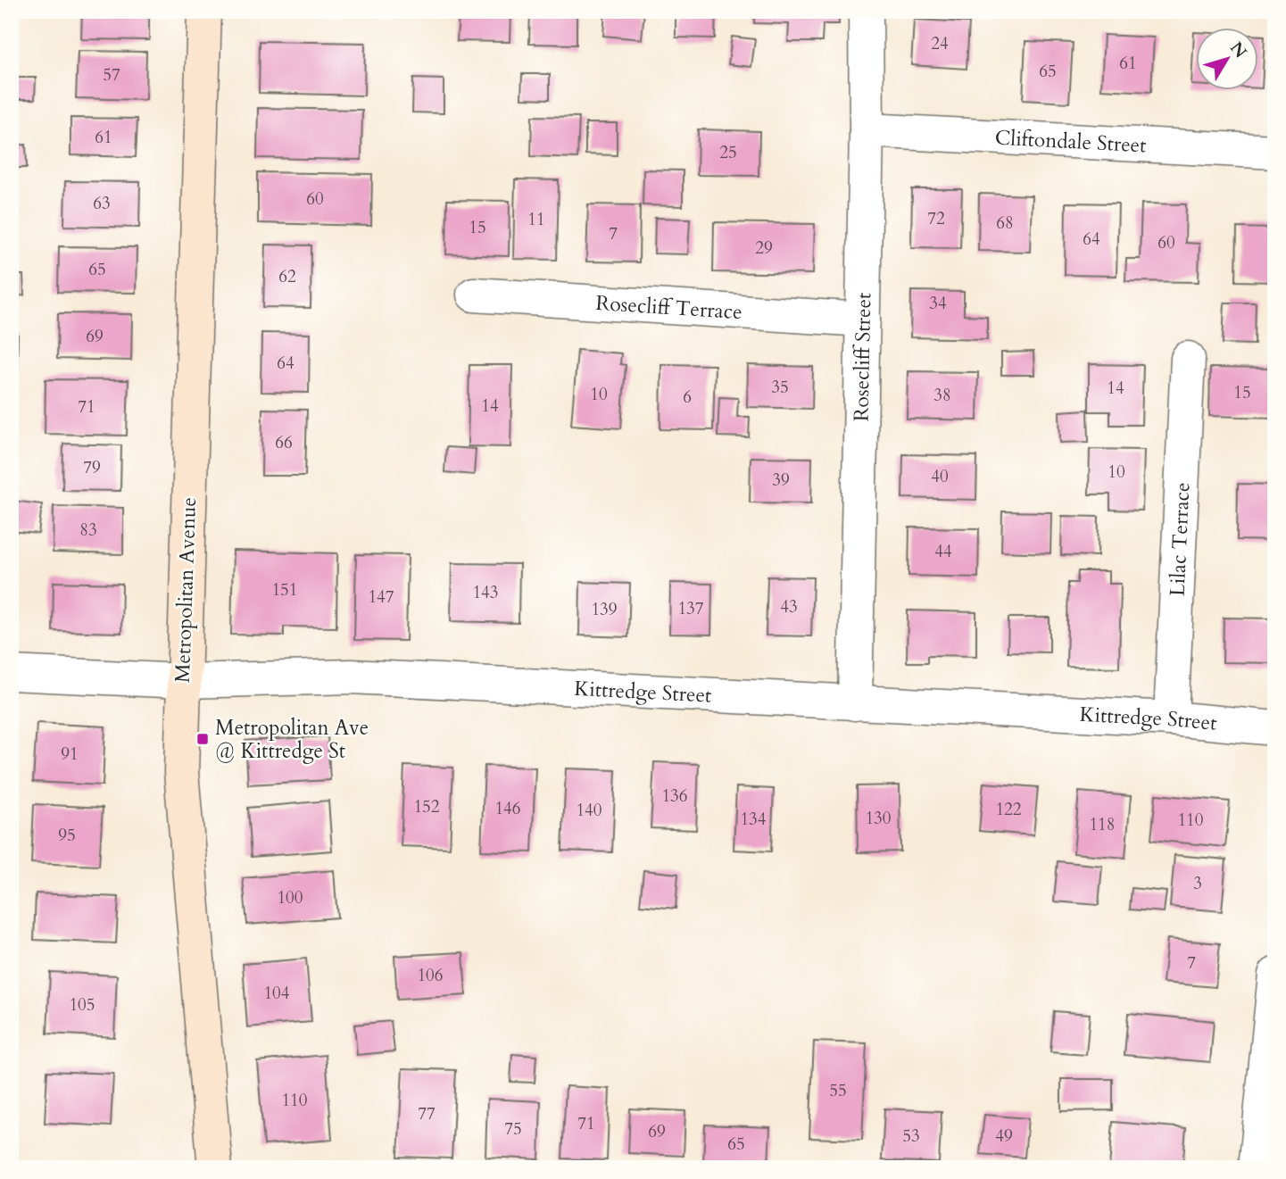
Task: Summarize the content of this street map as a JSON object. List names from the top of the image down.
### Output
{
  "streets": {
    "street": [
      "Cliftondale Street",
      "Rosecliff Terrace",
      "Rosecliff Street",
      "Lilac Terrace",
      "Metropolitan Avenue",
      "Kittredge Street"
    ]
  },
  "crossings": [
    ["Cliftondale Street", "Rosecliff Street"],
    ["Rosecliff Terrace", "Rosecliff Street"],
    ["Rosecliff Street", "Kittredge Street"],
    ["Lilac Terrace", "Kittredge Street"],
    ["Metropolitan Avenue", "Kittredge Street"]
  ],
  "places": {
    "transit": ["Metropolitan Ave @ Kittredge St"]
  },
  "house_numbers": [
    "24",
    "61",
    "65",
    "57",
    "61",
    "25",
    "60",
    "63",
    "72",
    "11",
    "68",
    "15",
    "7",
    "64",
    "60",
    "29",
    "65",
    "62",
    "34",
    "69",
    "64",
    "35",
    "14",
    "15",
    "10",
    "38",
    "6",
    "14",
    "71",
    "66",
    "79",
    "10",
    "40",
    "39",
    "83",
    "44",
    "151",
    "143",
    "147",
    "43",
    "137",
    "139",
    "91",
    "136",
    "152",
    "146",
    "122",
    "140",
    "130",
    "134",
    "110",
    "118",
    "95",
    "3",
    "100",
    "7",
    "106",
    "104",
    "105",
    "55",
    "110",
    "77",
    "71",
    "75",
    "69",
    "53",
    "49",
    "65"
  ],
  "north": "top right"
}
